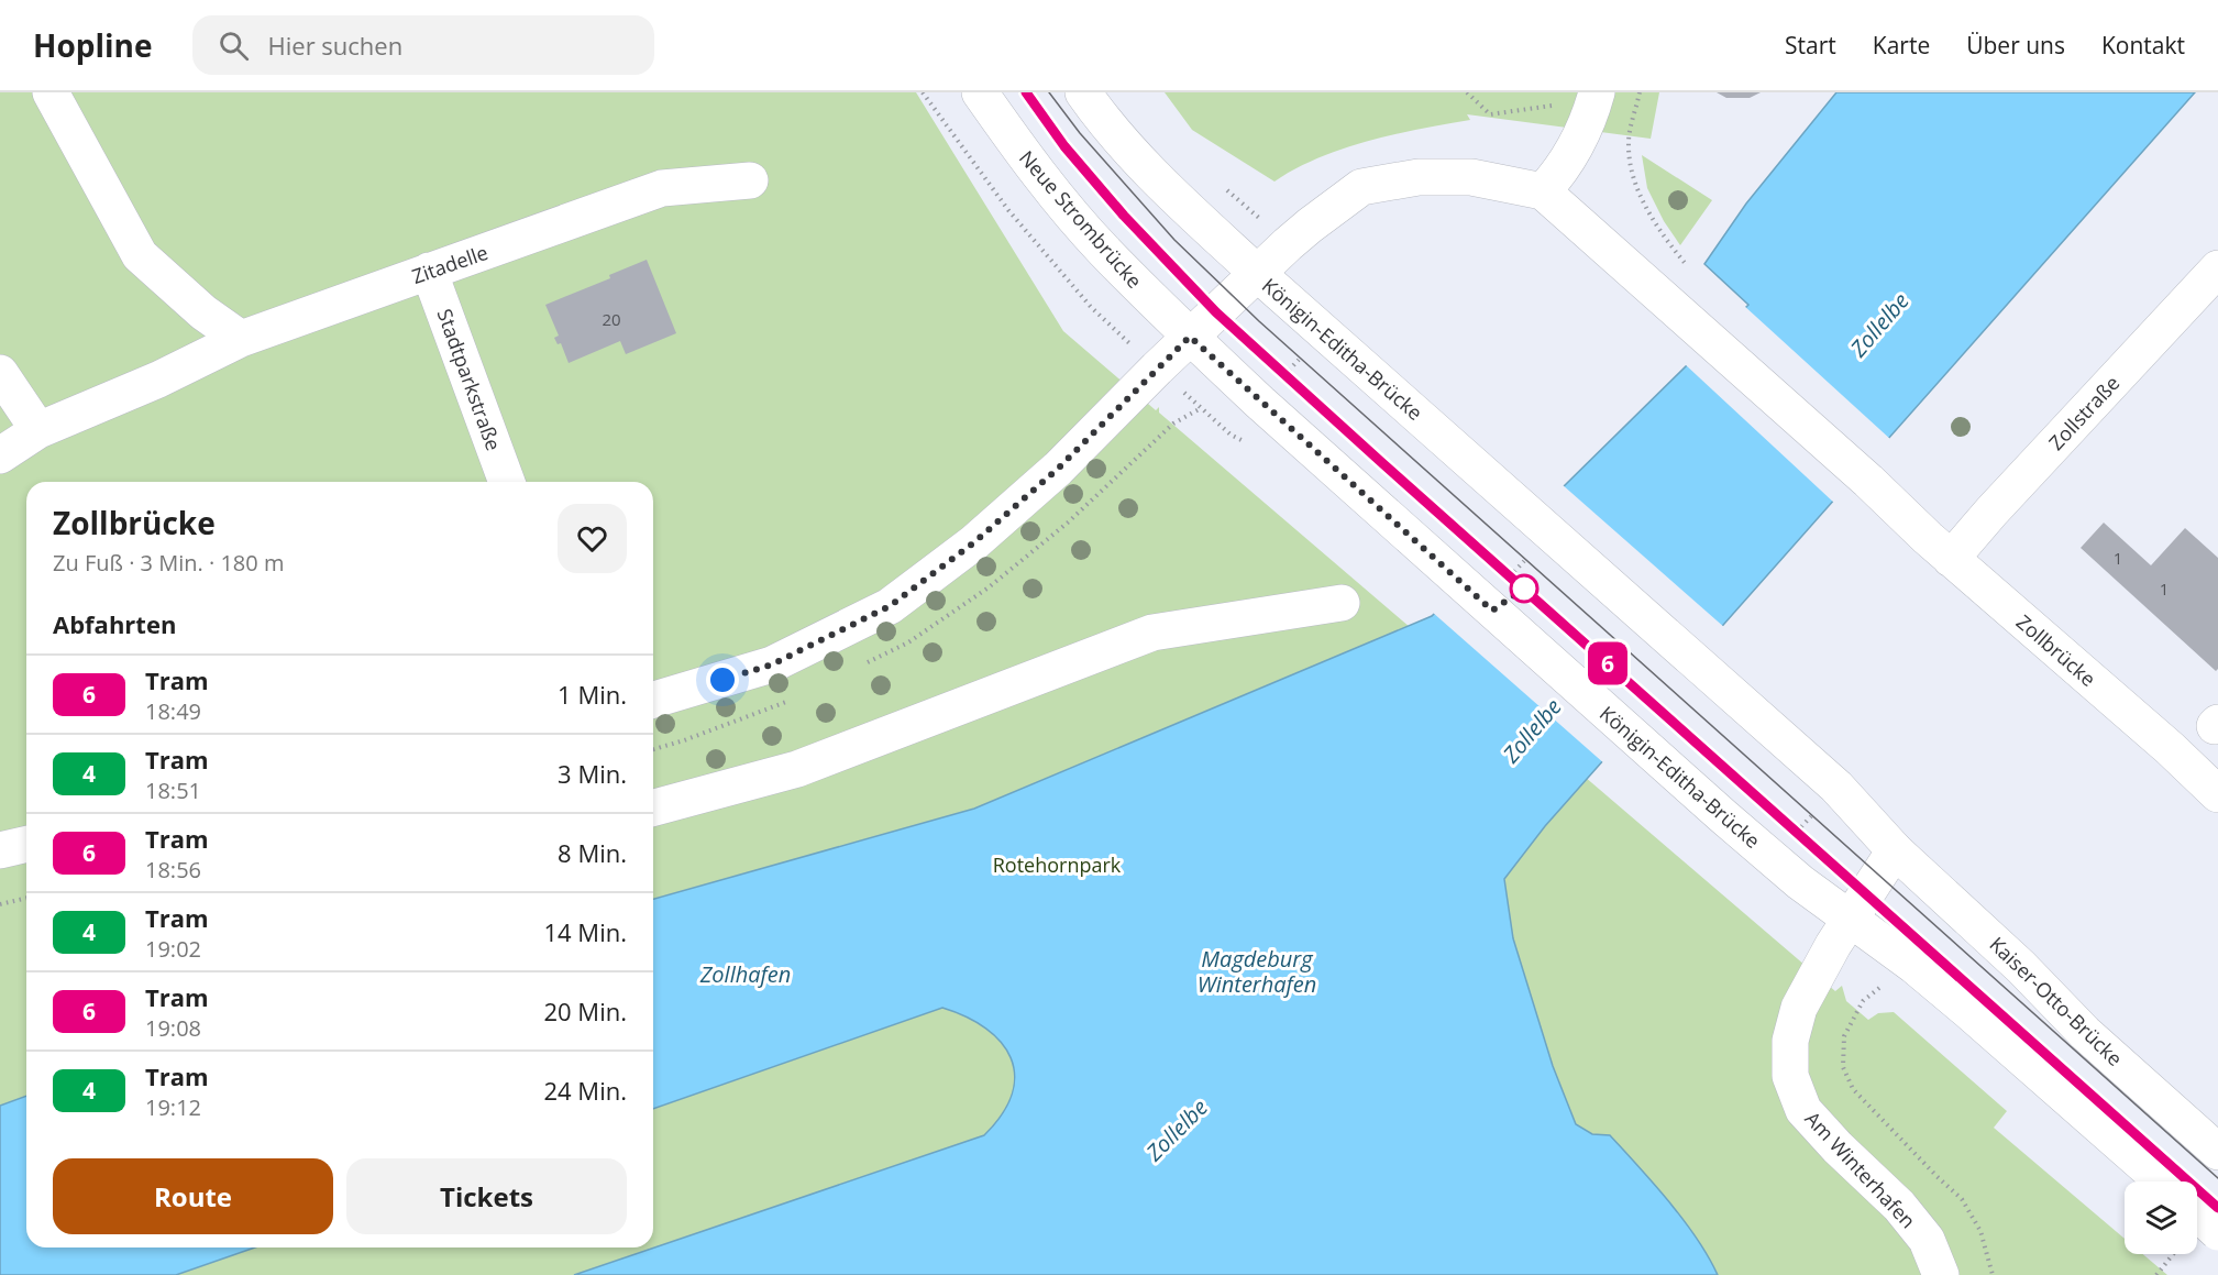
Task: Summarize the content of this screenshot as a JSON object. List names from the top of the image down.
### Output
{
  "streets": {
    "street": [
      "Neue Strombrücke",
      "Zitadelle",
      "Königin-Editha-Brücke",
      "Stadtparkstraße",
      "Zollstraße",
      "Zollbrücke",
      "Kaiser-Otto-Brücke",
      "Am Winterhafen"
    ]
  },
  "crossings": [
    ["Neue Strombrücke", "Königin-Editha-Brücke"],
    ["Zitadelle", "Stadtparkstraße"],
    ["Königin-Editha-Brücke", "Kaiser-Otto-Brücke"],
    ["Königin-Editha-Brücke", "Am Winterhafen"],
    ["Zollstraße", "Zollbrücke"],
    ["Kaiser-Otto-Brücke", "Am Winterhafen"]
  ],
  "water": ["Zollelbe", "Magdeburg Winterhafen", "Zollhafen"],
  "parks": ["Rotehornpark"],
  "lines": ["tram line 6"],
  "house_numbers": ["20", "1", "1"],
  "page": {
    "header": "Hopline",
    "search": "Hier suchen",
    "nav": [
      "Start",
      "Karte",
      "Über uns",
      "Kontakt"
    ],
    "on_map": "6",
    "heading": [
      ["Zollbrücke", "Zu Fuß · 3 Min. · 180 m"],
      "Abfahrten"
    ],
    "list": [
      {
        "mark": "6",
        "name": "Tram",
        "note": "18:49",
        "value": "1 Min."
      },
      {
        "mark": "4",
        "name": "Tram",
        "note": "18:51",
        "value": "3 Min."
      },
      {
        "mark": "6",
        "name": "Tram",
        "note": "18:56",
        "value": "8 Min."
      },
      {
        "mark": "4",
        "name": "Tram",
        "note": "19:02",
        "value": "14 Min."
      },
      {
        "mark": "6",
        "name": "Tram",
        "note": "19:08",
        "value": "20 Min."
      },
      {
        "mark": "4",
        "name": "Tram",
        "note": "19:12",
        "value": "24 Min."
      }
    ],
    "buttons": ["Route", "Tickets"]
  }
}
